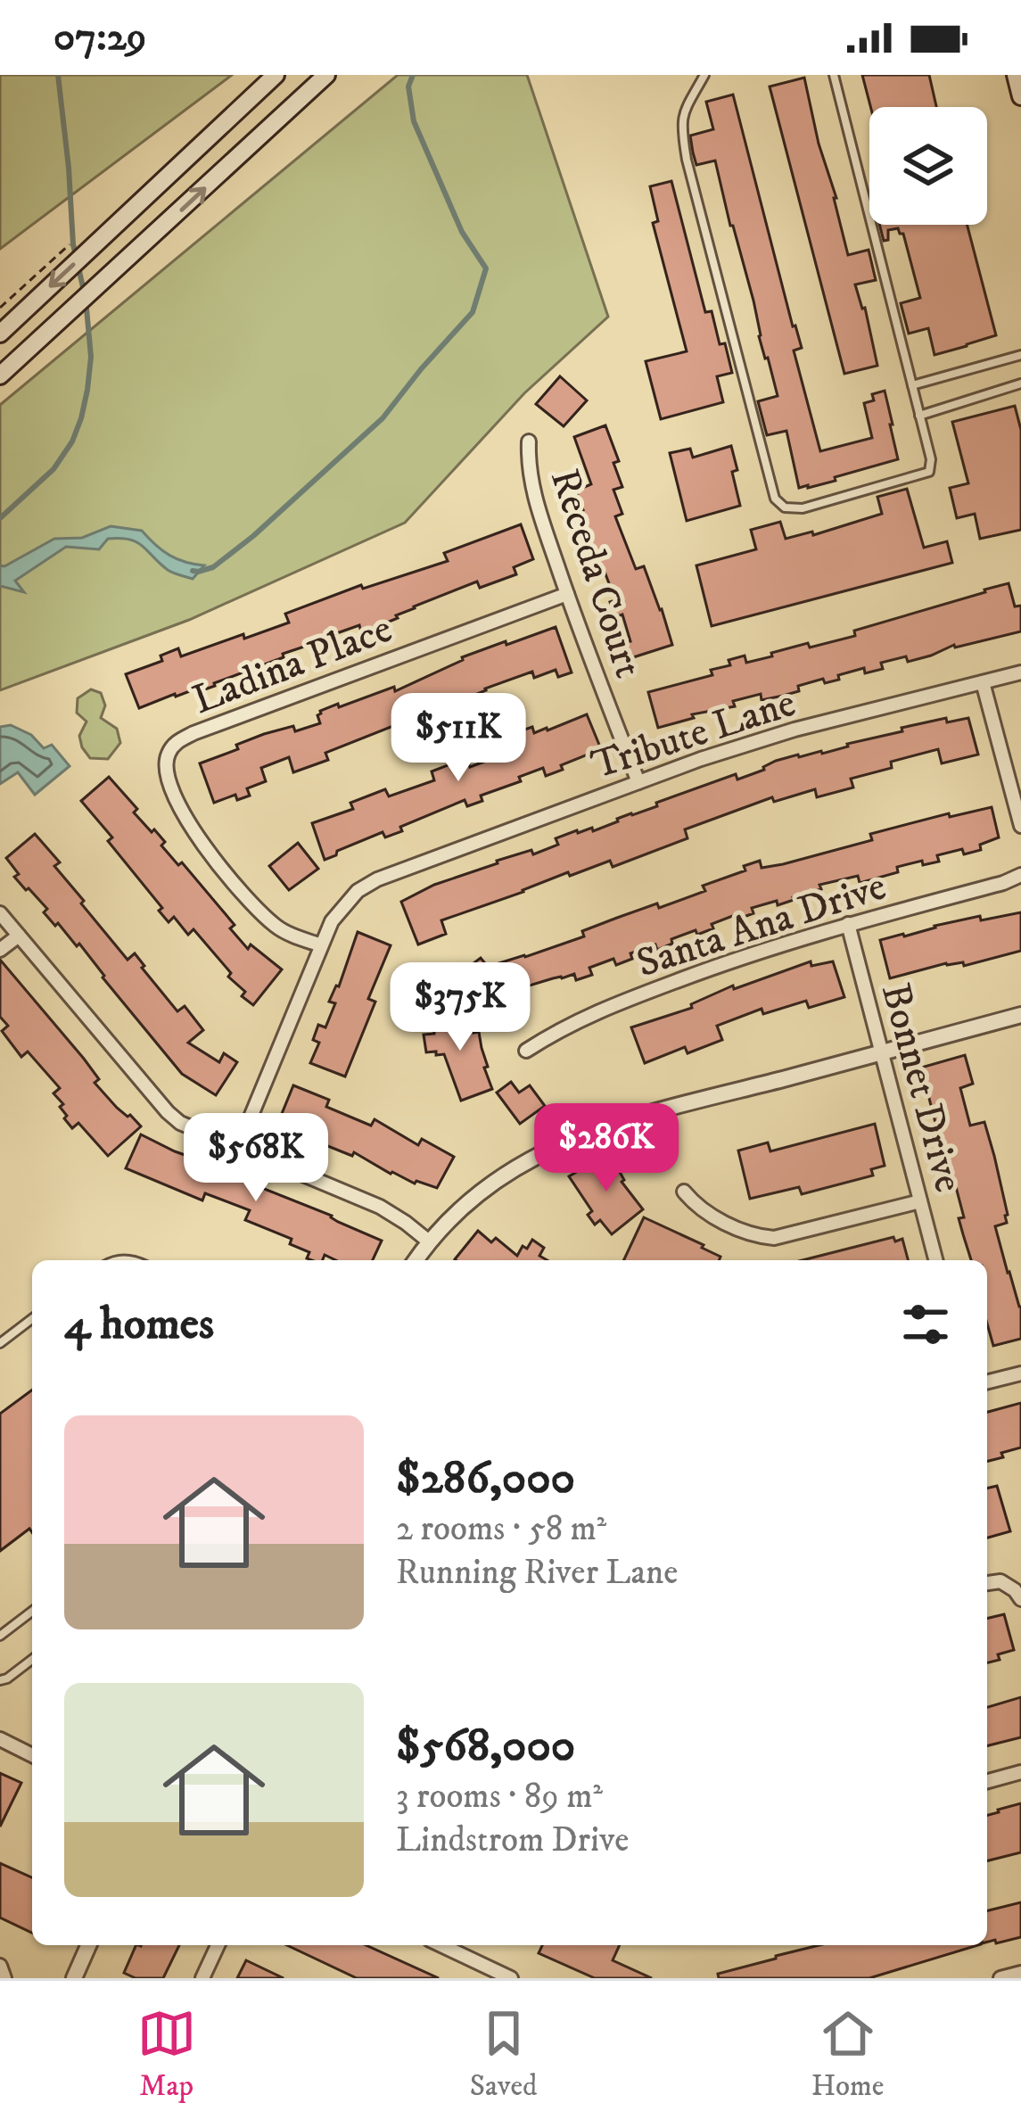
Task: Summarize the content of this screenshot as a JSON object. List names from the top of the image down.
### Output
{
  "streets": {
    "street": [
      "Receda Court",
      "Ladina Place",
      "Tribute Lane",
      "Santa Ana Drive",
      "Bonnet Drive"
    ]
  },
  "crossings": [
    ["Receda Court", "Ladina Place"],
    ["Receda Court", "Tribute Lane"],
    ["Ladina Place", "Tribute Lane"],
    ["Santa Ana Drive", "Bonnet Drive"]
  ],
  "page": {
    "status": "07:29",
    "price": [
      "$511K",
      "$375K",
      "$286K",
      "$568K"
    ],
    "heading": "4 homes",
    "list": [
      {
        "name": "$286,000",
        "note": "2 rooms · 58 m² · Running River Lane"
      },
      {
        "name": "$568,000",
        "note": "3 rooms · 89 m² · Lindstrom Drive"
      }
    ],
    "tabs": ["Map", "Saved", "Home"]
  }
}
